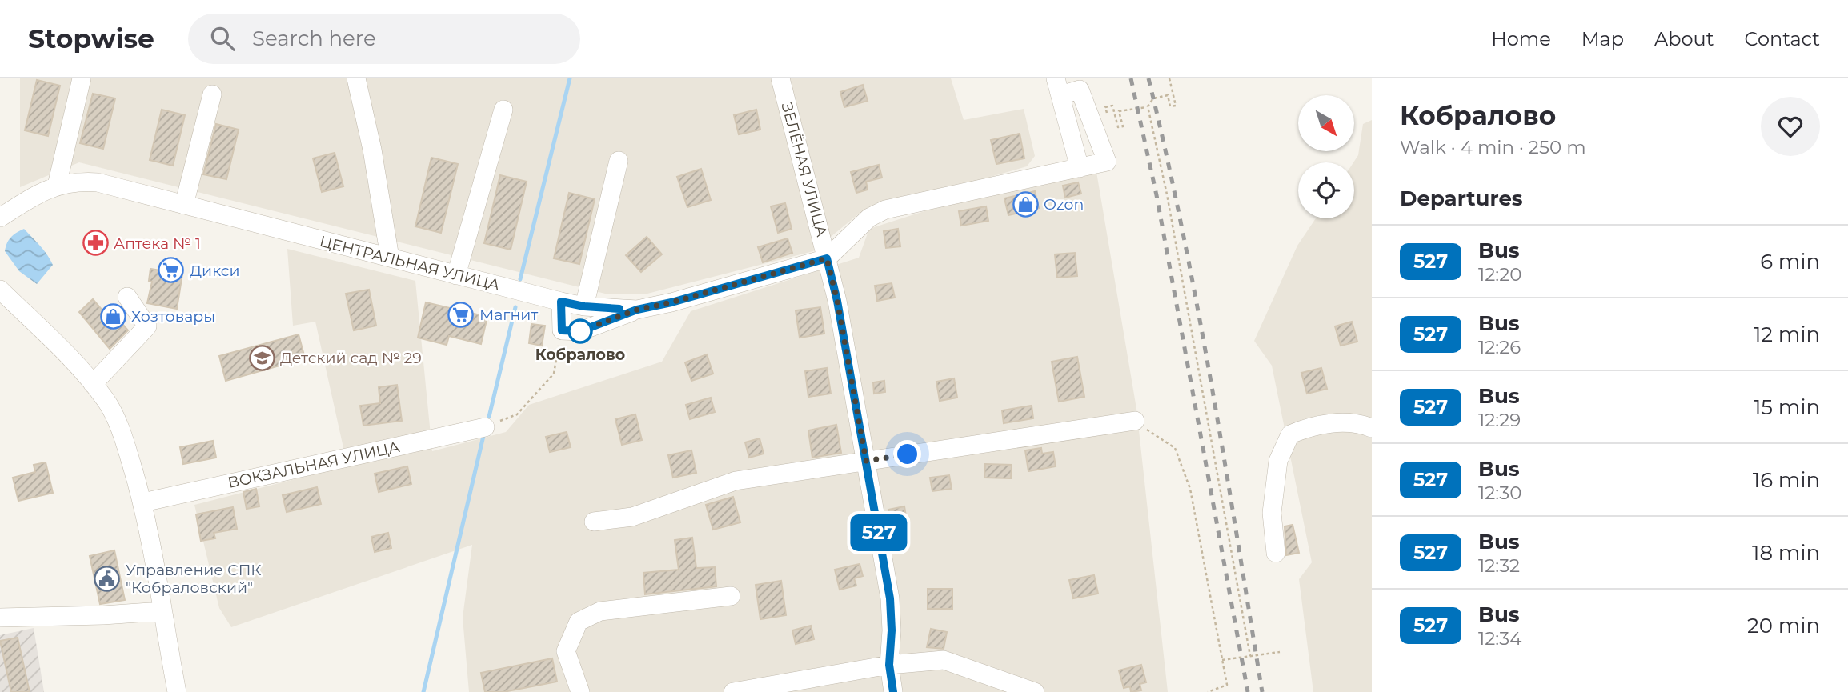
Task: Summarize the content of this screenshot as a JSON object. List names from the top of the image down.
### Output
{
  "streets": {
    "street": ["ЗЕЛЁНАЯ УЛИЦА", "ЦЕНТРАЛЬНАЯ УЛИЦА", "ВОКЗАЛЬНАЯ УЛИЦА"]
  },
  "crossings": [
    ["ЗЕЛЁНАЯ УЛИЦА", "ЦЕНТРАЛЬНАЯ УЛИЦА"]
  ],
  "places": {
    "shop": ["Ozon", "Хозтовары"],
    "pharmacy": ["Аптека № 1"],
    "supermarket": ["Дикси", "Магнит"],
    "other": ["Кобралово"],
    "school or university": ["Детский сад № 29"],
    "public building": ["Управление СПК \"Кобраловский\""]
  },
  "lines": ["bus line 527"],
  "north": "bottom right",
  "page": {
    "header": "Stopwise",
    "search": "Search here",
    "nav": [
      "Home",
      "Map",
      "About",
      "Contact"
    ],
    "on_map": "527",
    "heading": [
      ["Кобралово", "Walk · 4 min · 250 m"],
      "Departures"
    ],
    "list": [
      {
        "mark": "527",
        "name": "Bus",
        "note": "12:20",
        "value": "6 min"
      },
      {
        "mark": "527",
        "name": "Bus",
        "note": "12:26",
        "value": "12 min"
      },
      {
        "mark": "527",
        "name": "Bus",
        "note": "12:29",
        "value": "15 min"
      },
      {
        "mark": "527",
        "name": "Bus",
        "note": "12:30",
        "value": "16 min"
      },
      {
        "mark": "527",
        "name": "Bus",
        "note": "12:32",
        "value": "18 min"
      },
      {
        "mark": "527",
        "name": "Bus",
        "note": "12:34",
        "value": "20 min"
      }
    ]
  }
}
